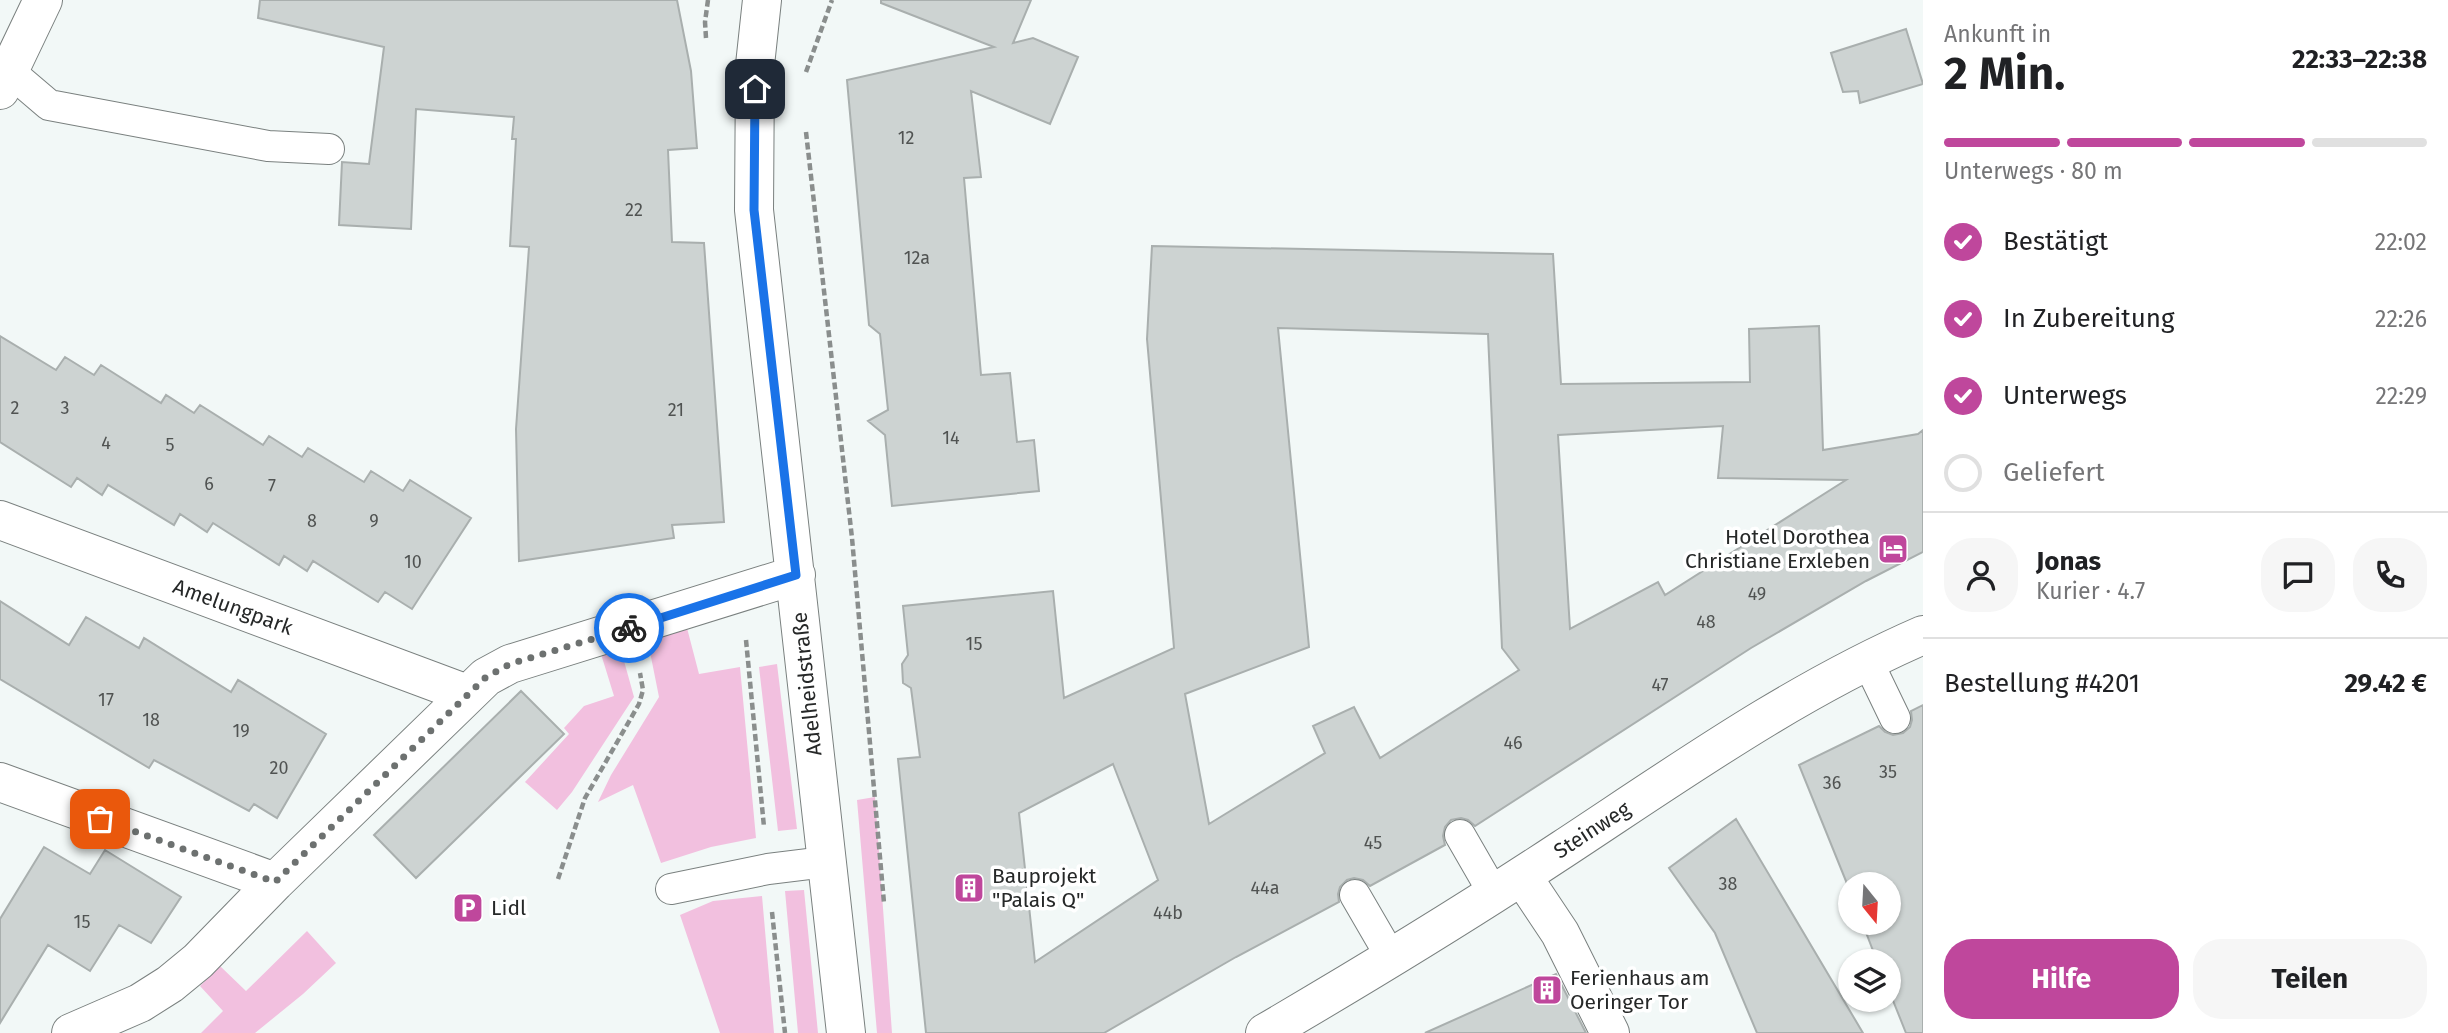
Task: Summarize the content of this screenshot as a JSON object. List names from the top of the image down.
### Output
{
  "streets": {
    "street": ["Amelungpark", "Adelheidstraße", "Steinweg"]
  },
  "places": {
    "hotel": ["Hotel Dorothea Christiane Erxleben"],
    "building": ["Bauprojekt \"Palais Q\"", "Ferienhaus am Oeringer Tor"],
    "parking": ["Lidl"]
  },
  "house_numbers": [
    "12",
    "22",
    "12a",
    "2",
    "3",
    "21",
    "14",
    "4",
    "5",
    "6",
    "7",
    "8",
    "9",
    "10",
    "49",
    "48",
    "15",
    "47",
    "17",
    "18",
    "19",
    "46",
    "20",
    "35",
    "36",
    "45",
    "38",
    "44a",
    "44b",
    "15"
  ],
  "north": "bottom",
  "page": {
    "heading": ["2 Min.", "Ankunft in", "22:33–22:38"],
    "panel": [
      "Jonas",
      "Kurier · 4.7",
      "Bestellung #4201",
      "29.42 €"
    ],
    "bar": "Unterwegs · 80 m",
    "list": [
      ["Bestätigt", "22:02"],
      ["In Zubereitung", "22:26"],
      ["Unterwegs", "22:29"],
      "Geliefert"
    ],
    "buttons": ["Hilfe", "Teilen"]
  }
}
